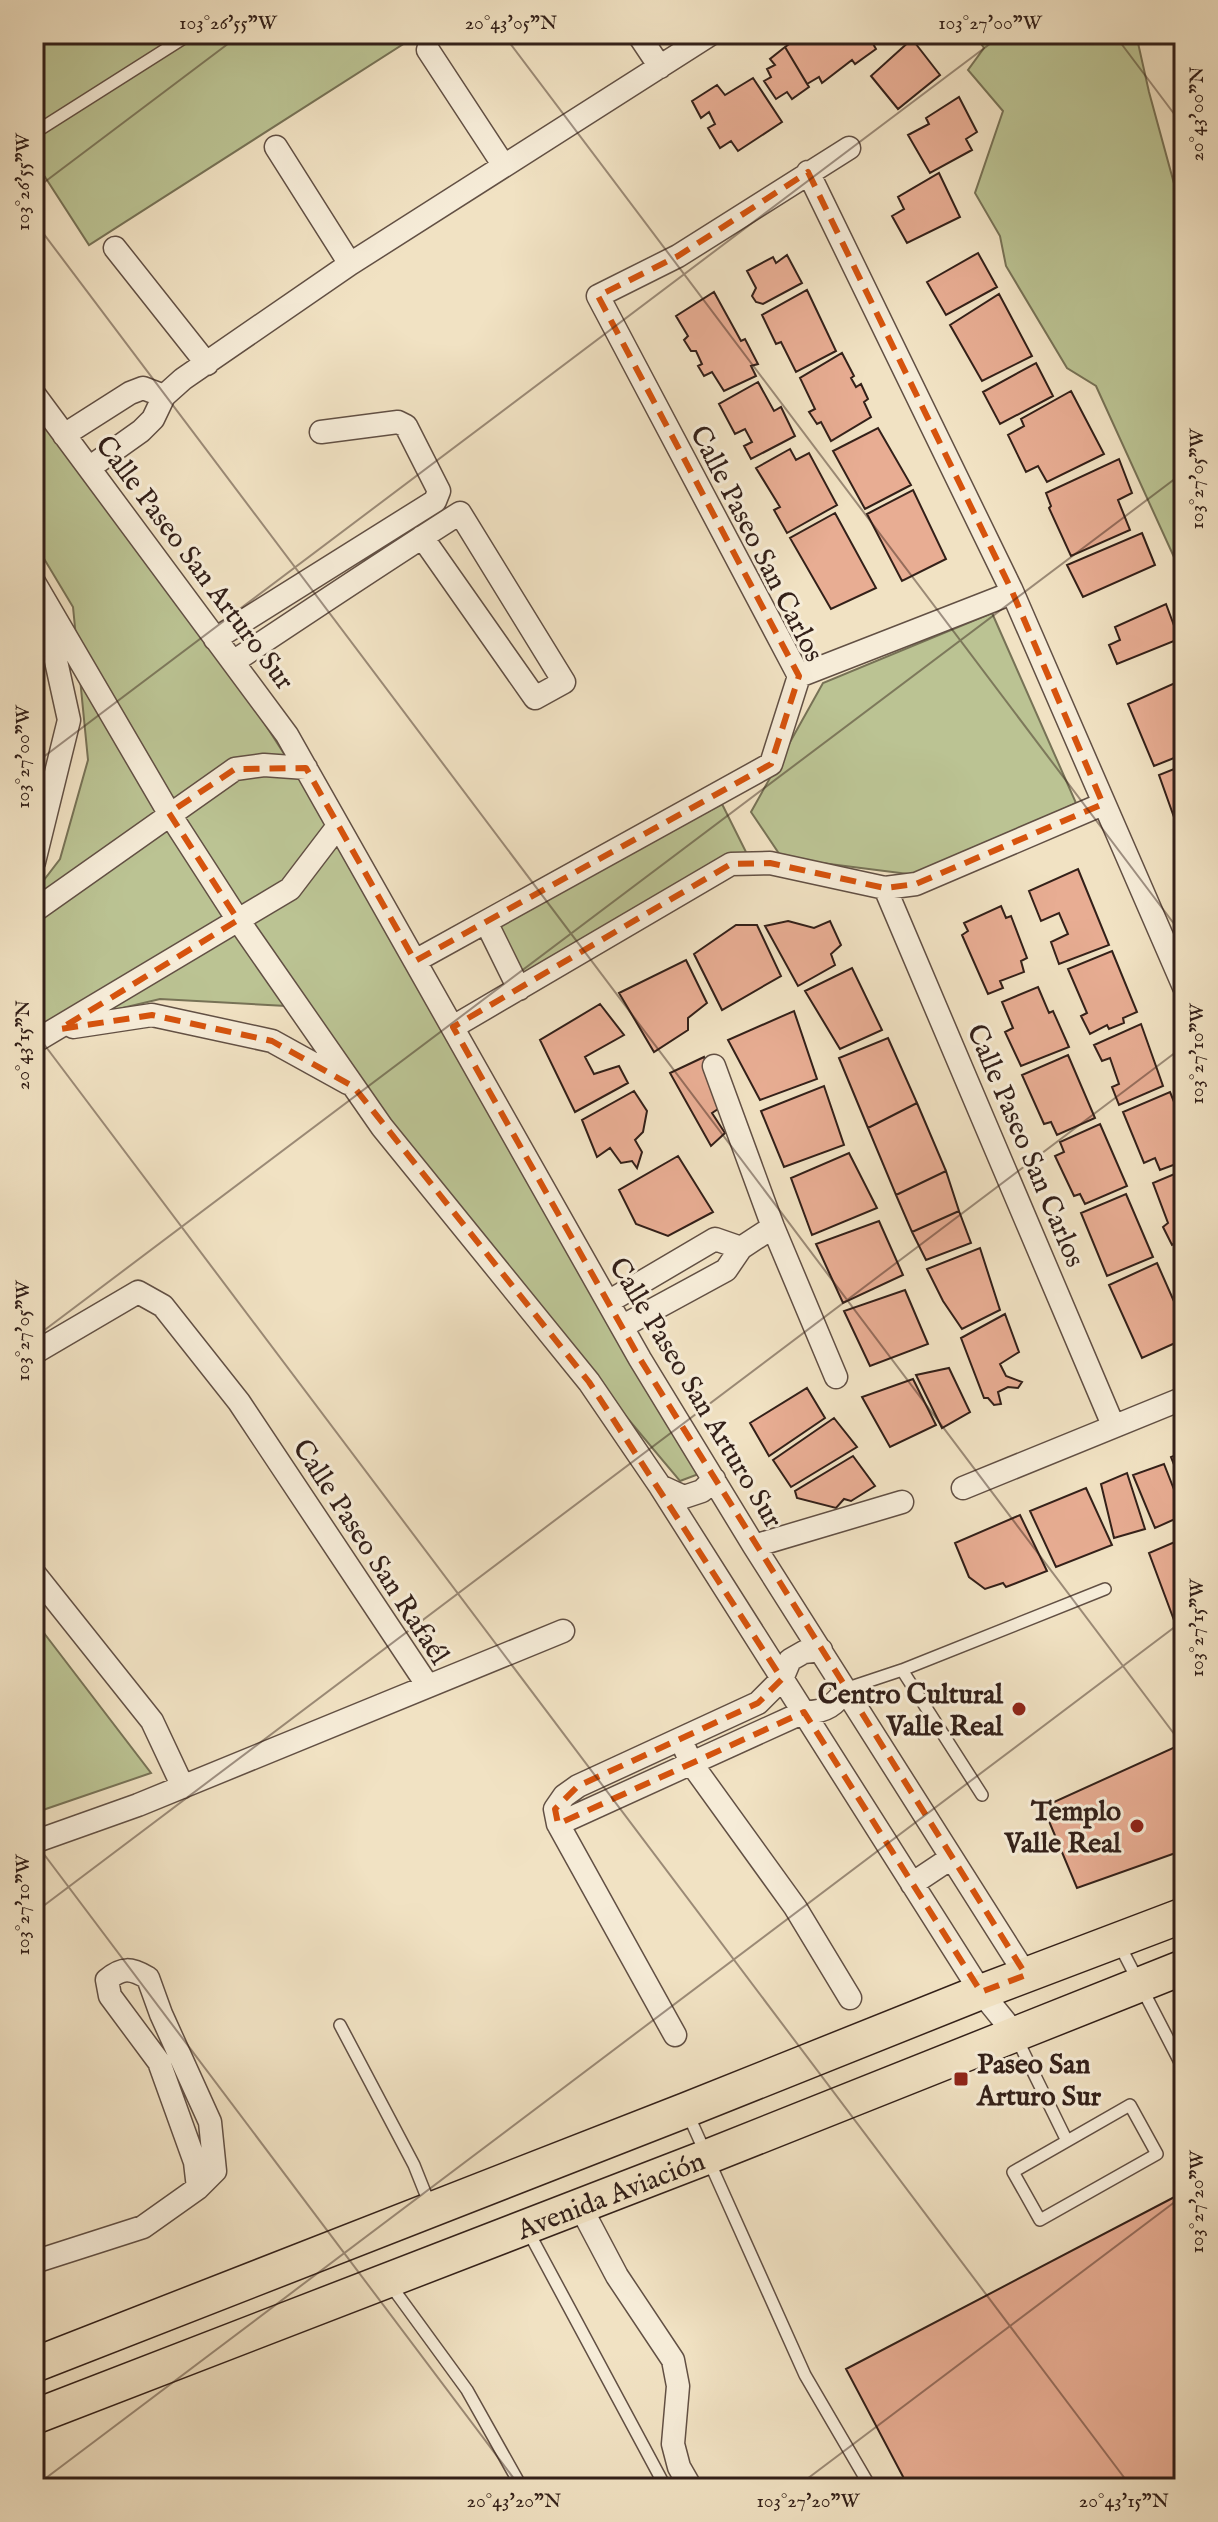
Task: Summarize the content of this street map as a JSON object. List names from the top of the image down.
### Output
{
  "streets": {
    "main road": ["Avenida Aviación"],
    "street": ["Calle Paseo San Carlos", "Calle Paseo San Arturo Sur", "Calle Paseo San Rafaél"]
  },
  "crossings": [
    ["Calle Paseo San Carlos", "Calle Paseo San Arturo Sur"],
    ["Calle Paseo San Arturo Sur", "Avenida Aviación"]
  ],
  "places": {
    "other": ["Centro Cultural Valle Real", "Templo Valle Real"],
    "transit": ["Paseo San Arturo Sur"]
  },
  "coordinates": [
    "103°26'55\"W",
    "20°43'05\"N",
    "103°27'00\"W",
    "20°43'00\"N",
    "103°27'05\"W",
    "20°43'15\"N",
    "103°27'10\"W",
    "103°27'15\"W",
    "103°27'20\"W",
    "20°43'20\"N"
  ]
}
